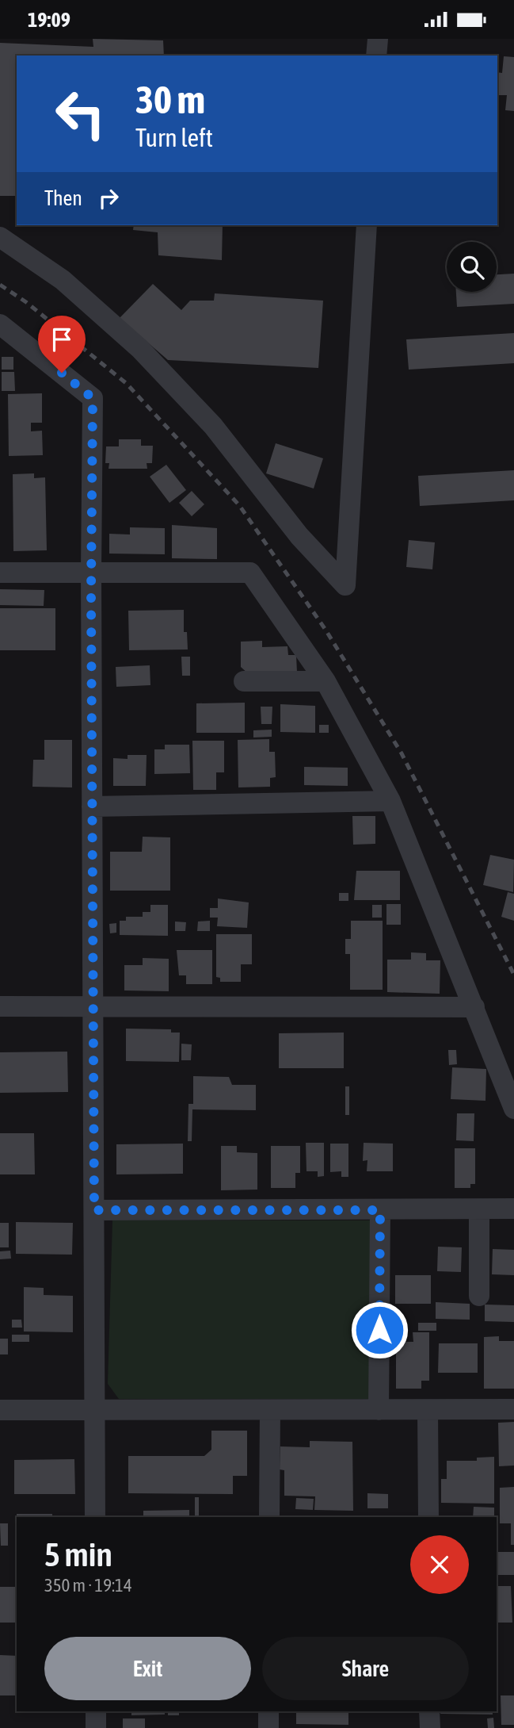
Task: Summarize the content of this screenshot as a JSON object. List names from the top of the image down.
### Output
{
  "page": {
    "status": "19:09",
    "turn": ["30 m", "Turn left"],
    "then": "Then",
    "heading": ["5 min", "350 m · 19:14"],
    "buttons": ["Exit", "Share"]
  }
}
